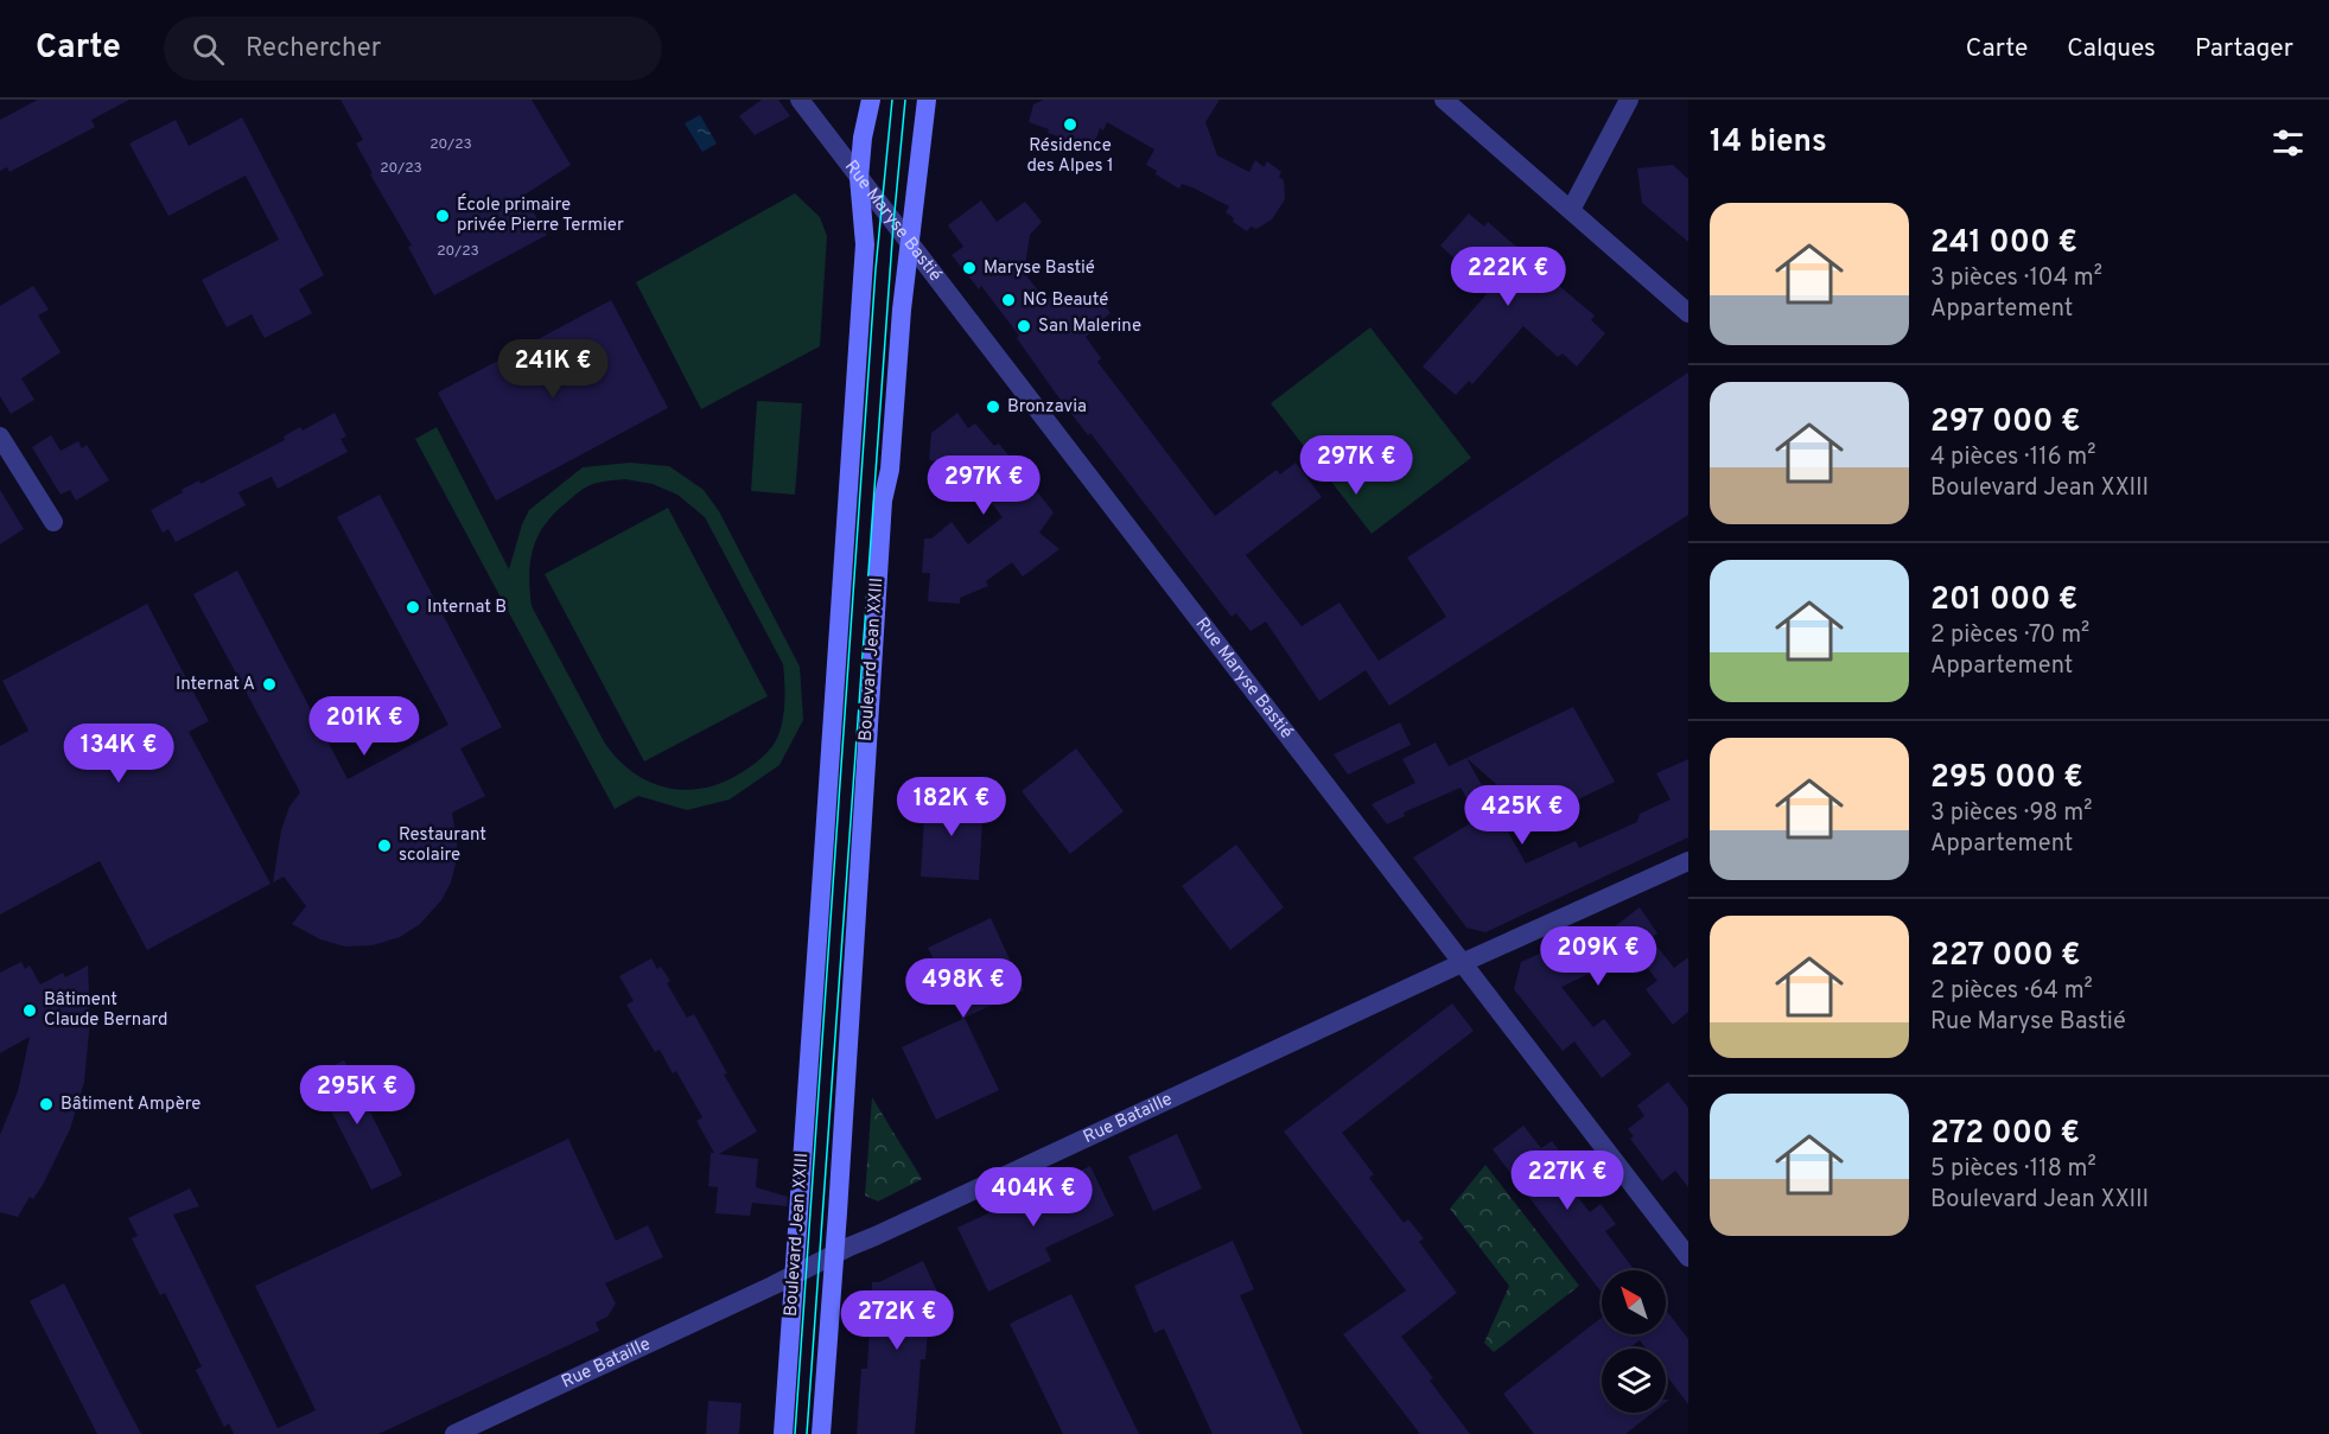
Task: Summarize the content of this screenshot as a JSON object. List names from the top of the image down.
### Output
{
  "streets": {
    "main road": ["Boulevard Jean XXIII"],
    "street": ["Rue Maryse Bastié", "Rue Bataille"]
  },
  "crossings": [
    ["Rue Maryse Bastié", "Boulevard Jean XXIII"],
    ["Rue Maryse Bastié", "Rue Bataille"],
    ["Boulevard Jean XXIII", "Rue Bataille"]
  ],
  "places": [
    "Résidence des Alpes 1",
    "École primaire privée Pierre Termier",
    "Maryse Bastié",
    "NG Beauté",
    "San Malerine",
    "Bronzavia",
    "Internat B",
    "Internat A",
    "Restaurant scolaire",
    "Bâtiment Claude Bernard",
    "Bâtiment Ampère"
  ],
  "house_numbers": ["20/23", "20/23", "20/23"],
  "north": "top left",
  "page": {
    "header": "Carte",
    "search": "Rechercher",
    "nav": ["Carte", "Calques", "Partager"],
    "heading": "14 biens",
    "list": [
      {
        "name": "241 000 €",
        "note": "3 pièces · 104 m² · Appartement"
      },
      {
        "name": "297 000 €",
        "note": "4 pièces · 116 m² · Boulevard Jean XXIII"
      },
      {
        "name": "201 000 €",
        "note": "2 pièces · 70 m² · Appartement"
      },
      {
        "name": "295 000 €",
        "note": "3 pièces · 98 m² · Appartement"
      },
      {
        "name": "227 000 €",
        "note": "2 pièces · 64 m² · Rue Maryse Bastié"
      },
      {
        "name": "272 000 €",
        "note": "5 pièces · 118 m² · Boulevard Jean XXIII"
      }
    ],
    "price": [
      "222K €",
      "241K €",
      "297K €",
      "297K €",
      "201K €",
      "134K €",
      "182K €",
      "425K €",
      "209K €",
      "498K €",
      "295K €",
      "227K €",
      "404K €",
      "272K €"
    ]
  }
}
